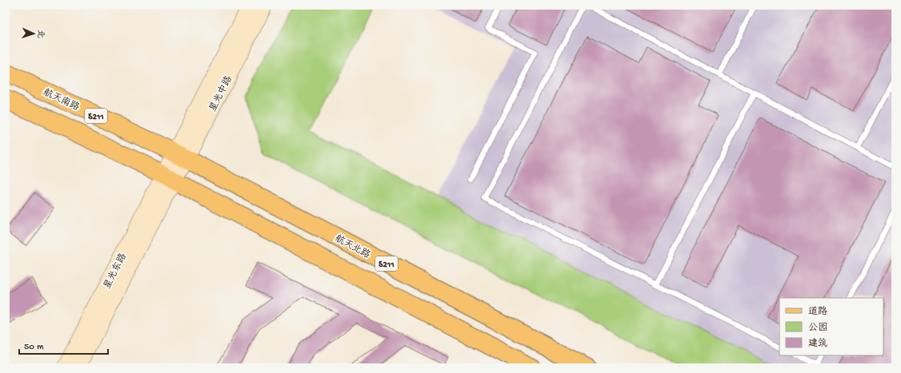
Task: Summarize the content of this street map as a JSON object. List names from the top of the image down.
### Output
{
  "streets": {
    "main road": [
      "星光中路",
      "航天南路",
      "S211",
      "航天北路",
      "星光东路"
    ]
  },
  "crossings": [
    ["星光中路", "航天南路"],
    ["星光中路", "S211"],
    ["星光中路", "航天北路"],
    ["星光中路", "星光东路"],
    ["航天南路", "航天北路"],
    ["S211", "星光东路"]
  ],
  "legend": ["道路", "公园", "建筑"],
  "scale_bar": "50 m",
  "north": "right"
}
